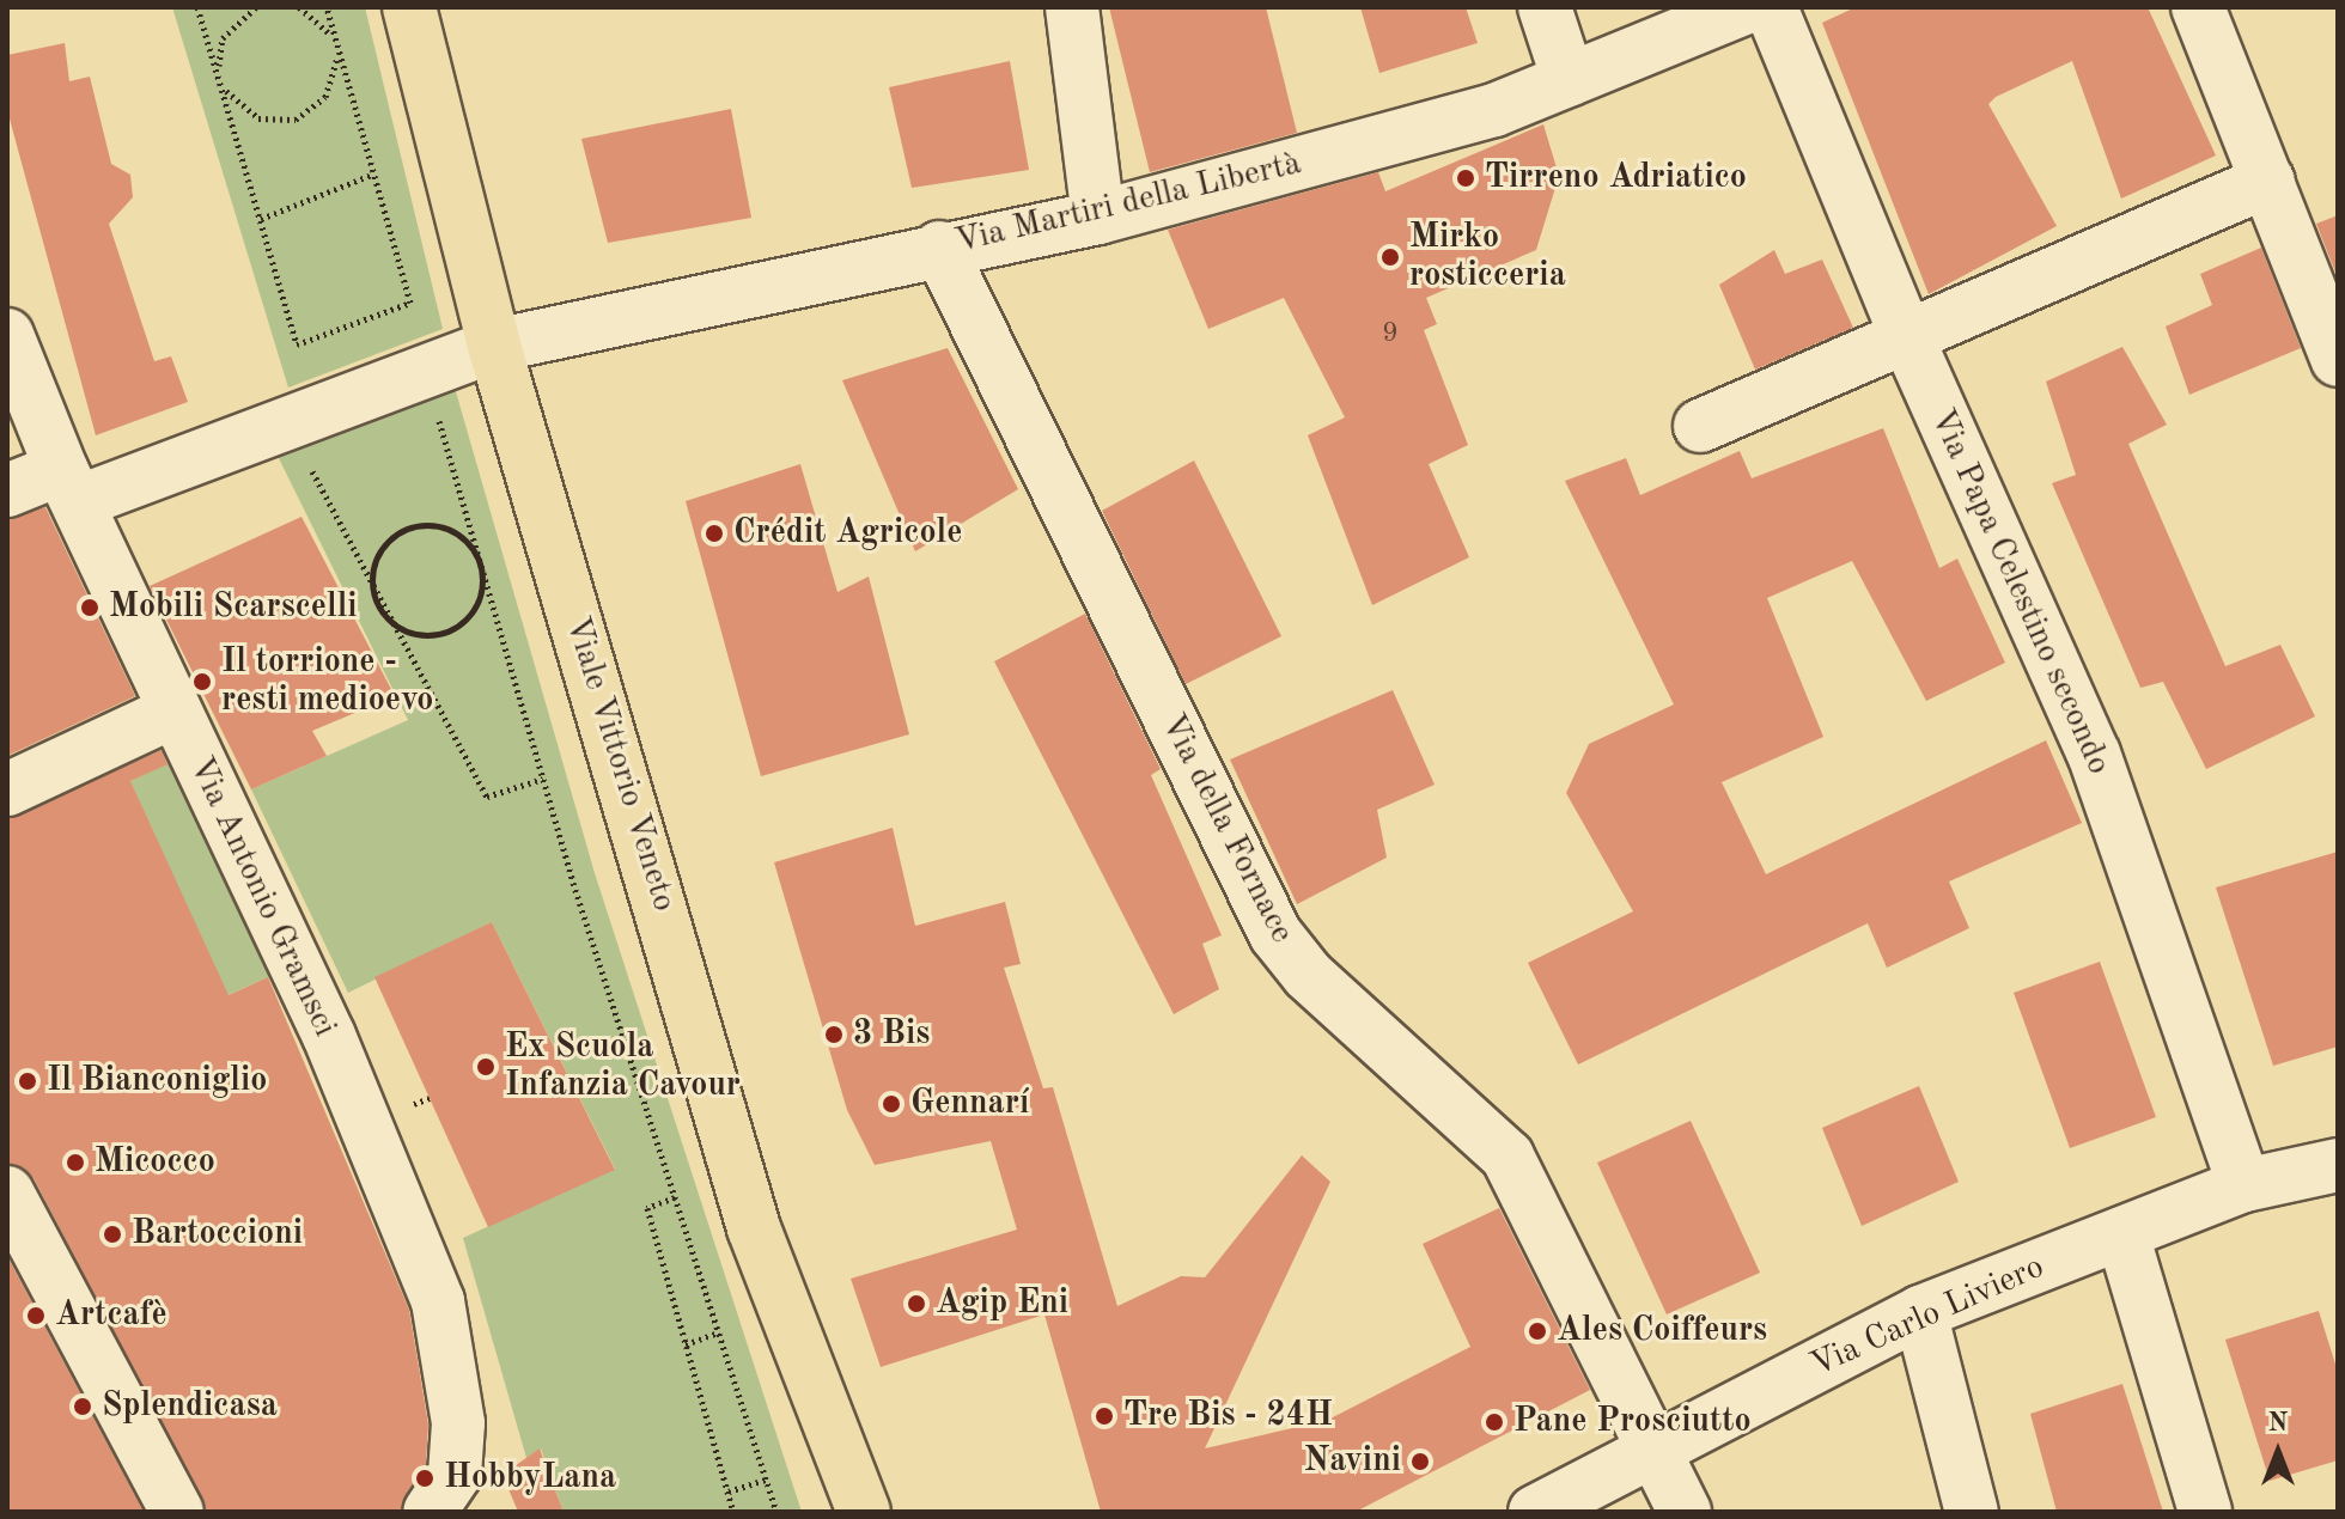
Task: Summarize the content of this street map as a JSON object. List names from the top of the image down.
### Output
{
  "streets": {
    "main road": ["Viale Vittorio Veneto"],
    "street": [
      "Via Martiri della Libertà",
      "Via Papa Celestino secondo",
      "Via della Fornace",
      "Via Antonio Gramsci",
      "Via Carlo Liviero"
    ]
  },
  "crossings": [
    ["Via Martiri della Libertà", "Viale Vittorio Veneto"],
    ["Via Martiri della Libertà", "Via della Fornace"],
    ["Via Martiri della Libertà", "Via Antonio Gramsci"],
    ["Via Papa Celestino secondo", "Via Carlo Liviero"],
    ["Via della Fornace", "Via Carlo Liviero"]
  ],
  "places": [
    "Tirreno Adriatico",
    "Mirko rosticceria",
    "Crédit Agricole",
    "Mobili Scarscelli",
    "Il torrione - resti medioevo",
    "3 Bis",
    "Ex Scuola Infanzia Cavour",
    "Il Bianconiglio",
    "Gennarí",
    "Micocco",
    "Bartoccioni",
    "Agip Eni",
    "Artcafè",
    "Ales Coiffeurs",
    "Splendicasa",
    "Tre Bis - 24H",
    "Pane Prosciutto",
    "Navini",
    "HobbyLana"
  ],
  "house_numbers": ["9"],
  "north": "top"
}
